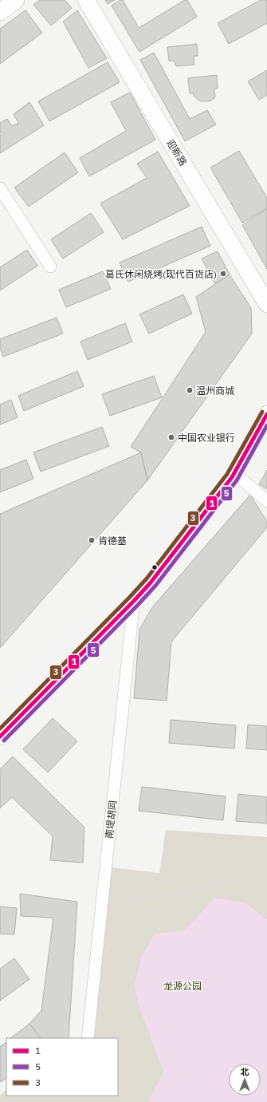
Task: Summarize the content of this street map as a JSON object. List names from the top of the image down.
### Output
{
  "streets": {
    "main road": ["迎新路"],
    "street": ["南堤胡同"]
  },
  "parks": ["龙源公园"],
  "places": [
    "葛氏休闲烧烤(现代百货店)",
    "温州商城",
    "中国农业银行",
    "肯德基"
  ],
  "lines": ["transit line 3", "transit line 1", "transit line 5"],
  "legend": ["1", "5", "3"],
  "north": "top"
}
